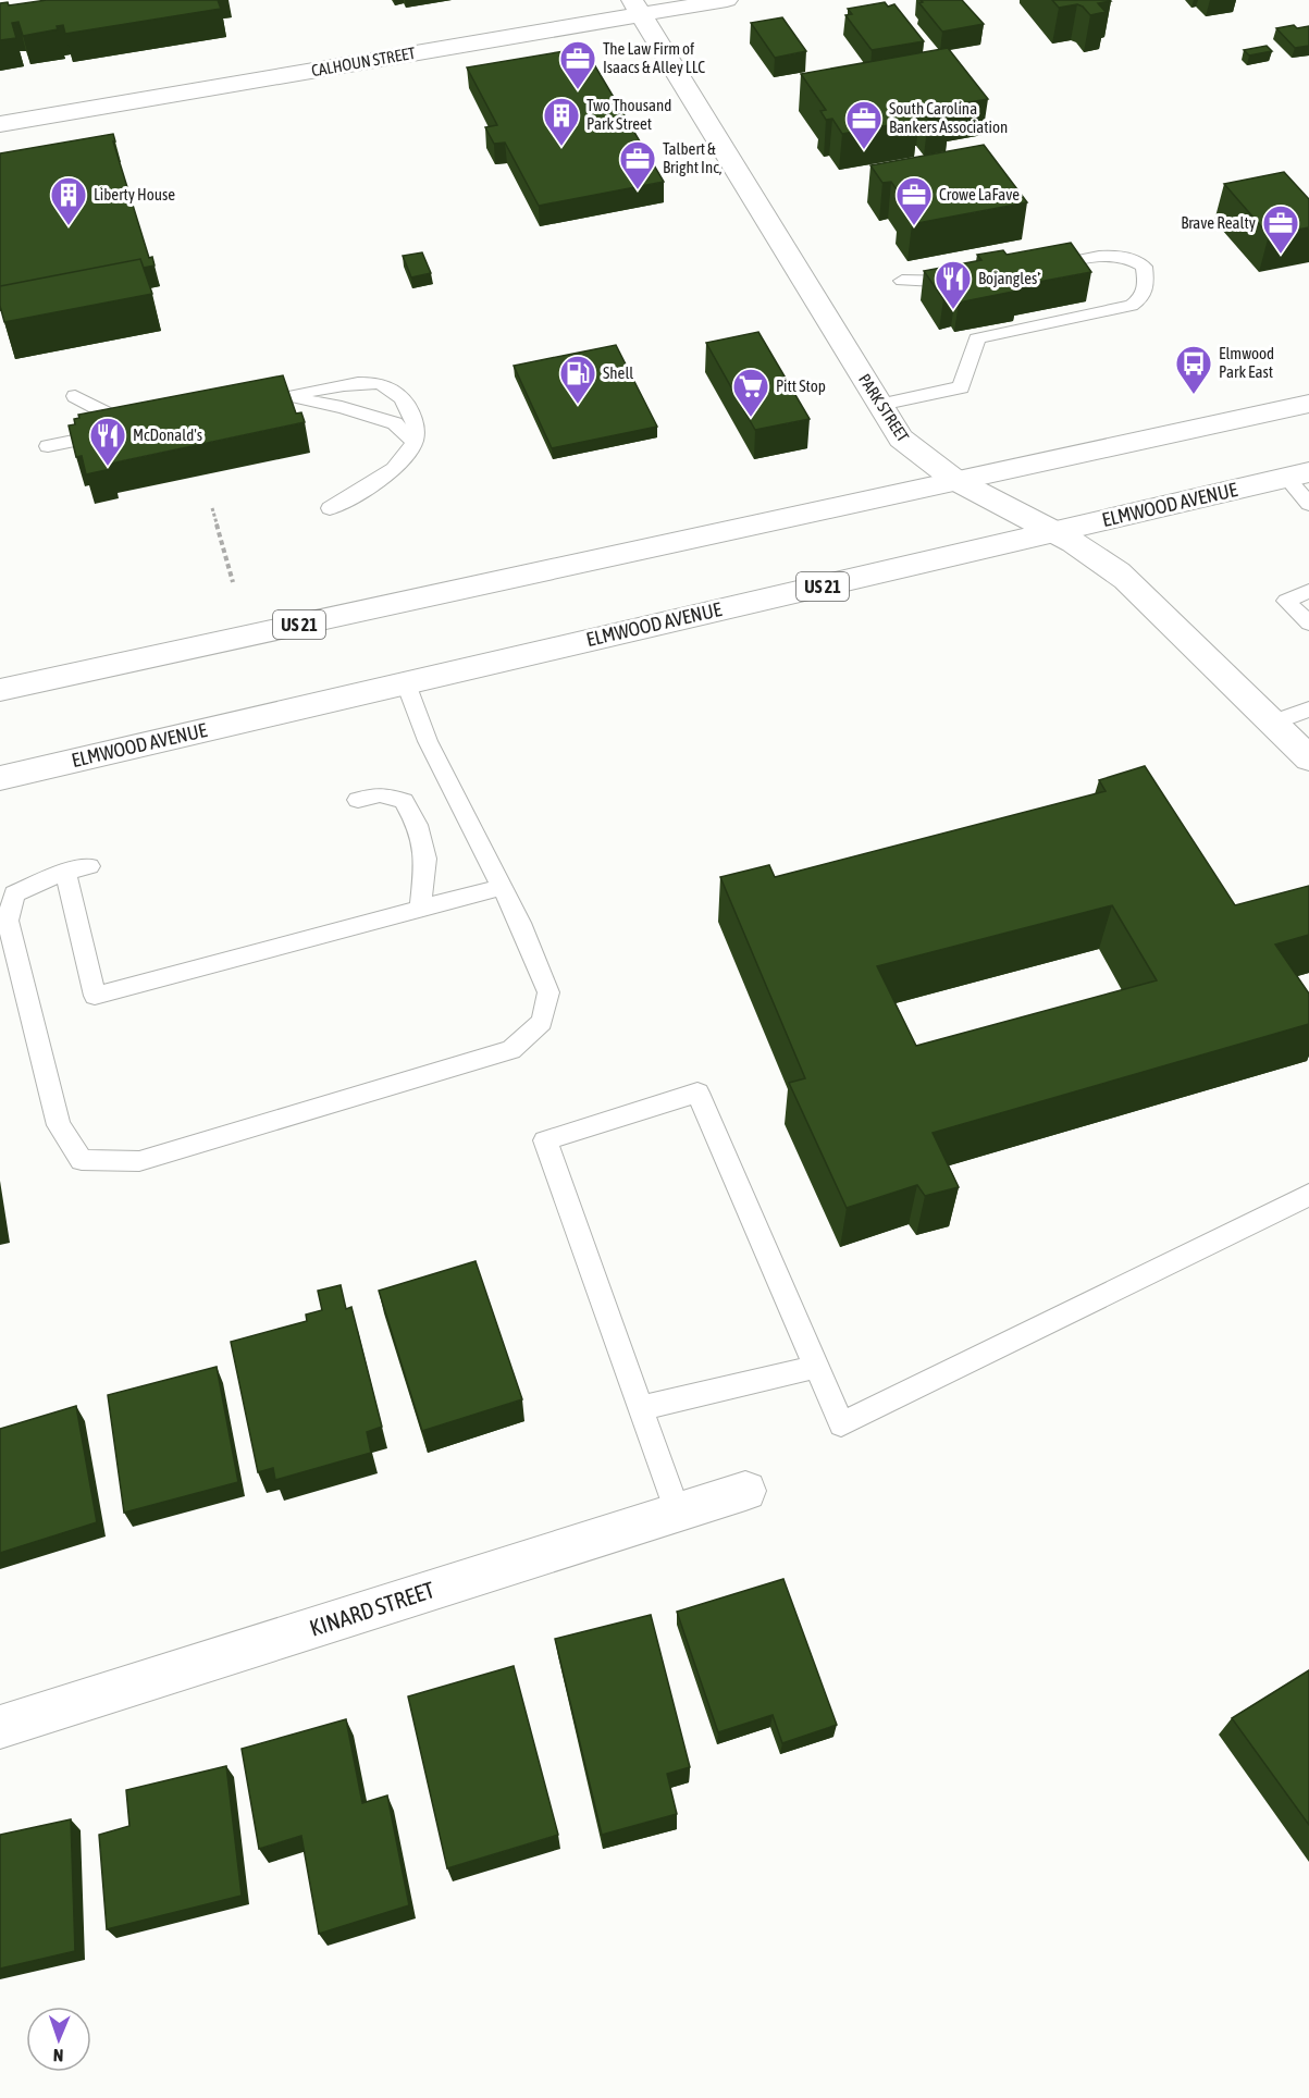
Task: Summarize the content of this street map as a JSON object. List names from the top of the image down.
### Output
{
  "streets": {
    "main road": [
      "CALHOUN STREET",
      "PARK STREET",
      "ELMWOOD AVENUE",
      "US 21",
      "KINARD STREET"
    ]
  },
  "crossings": [
    ["CALHOUN STREET", "PARK STREET"],
    ["PARK STREET", "ELMWOOD AVENUE"],
    ["PARK STREET", "US 21"]
  ],
  "places": {
    "office": [
      "The Law Firm of Isaacs & Alley LLC",
      "South Carolina Bankers Association",
      "Talbert & Bright Inc,",
      "Crowe LaFave",
      "Brave Realty"
    ],
    "building": ["Two Thousand Park Street", "Liberty House"],
    "restaurant": ["Bojangles'", "McDonald's"],
    "bus stop": ["Elmwood Park East"],
    "fuel station": ["Shell"],
    "supermarket": ["Pitt Stop"]
  },
  "north": "bottom"
}
